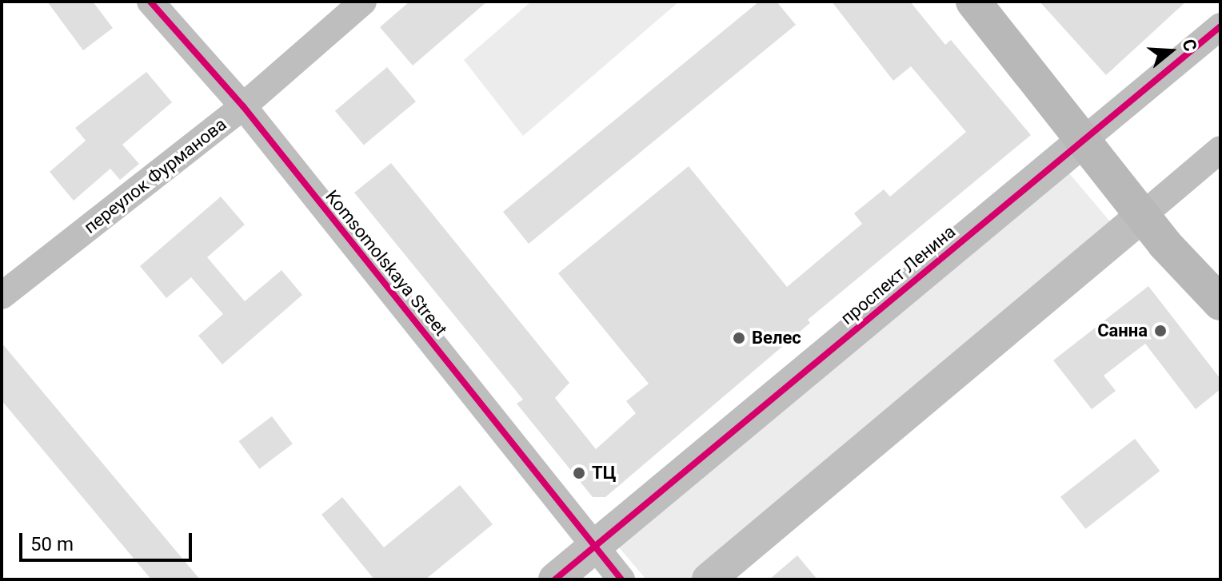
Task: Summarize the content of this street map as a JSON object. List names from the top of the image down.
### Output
{
  "streets": {
    "street": ["переулок Фурманова", "Komsomolskaya Street", "проспект Ленина"]
  },
  "crossings": [
    ["переулок Фурманова", "Komsomolskaya Street"],
    ["Komsomolskaya Street", "проспект Ленина"]
  ],
  "places": ["Санна", "Велес", "ТЦ"],
  "scale_bar": "50 m",
  "north": "right"
}
